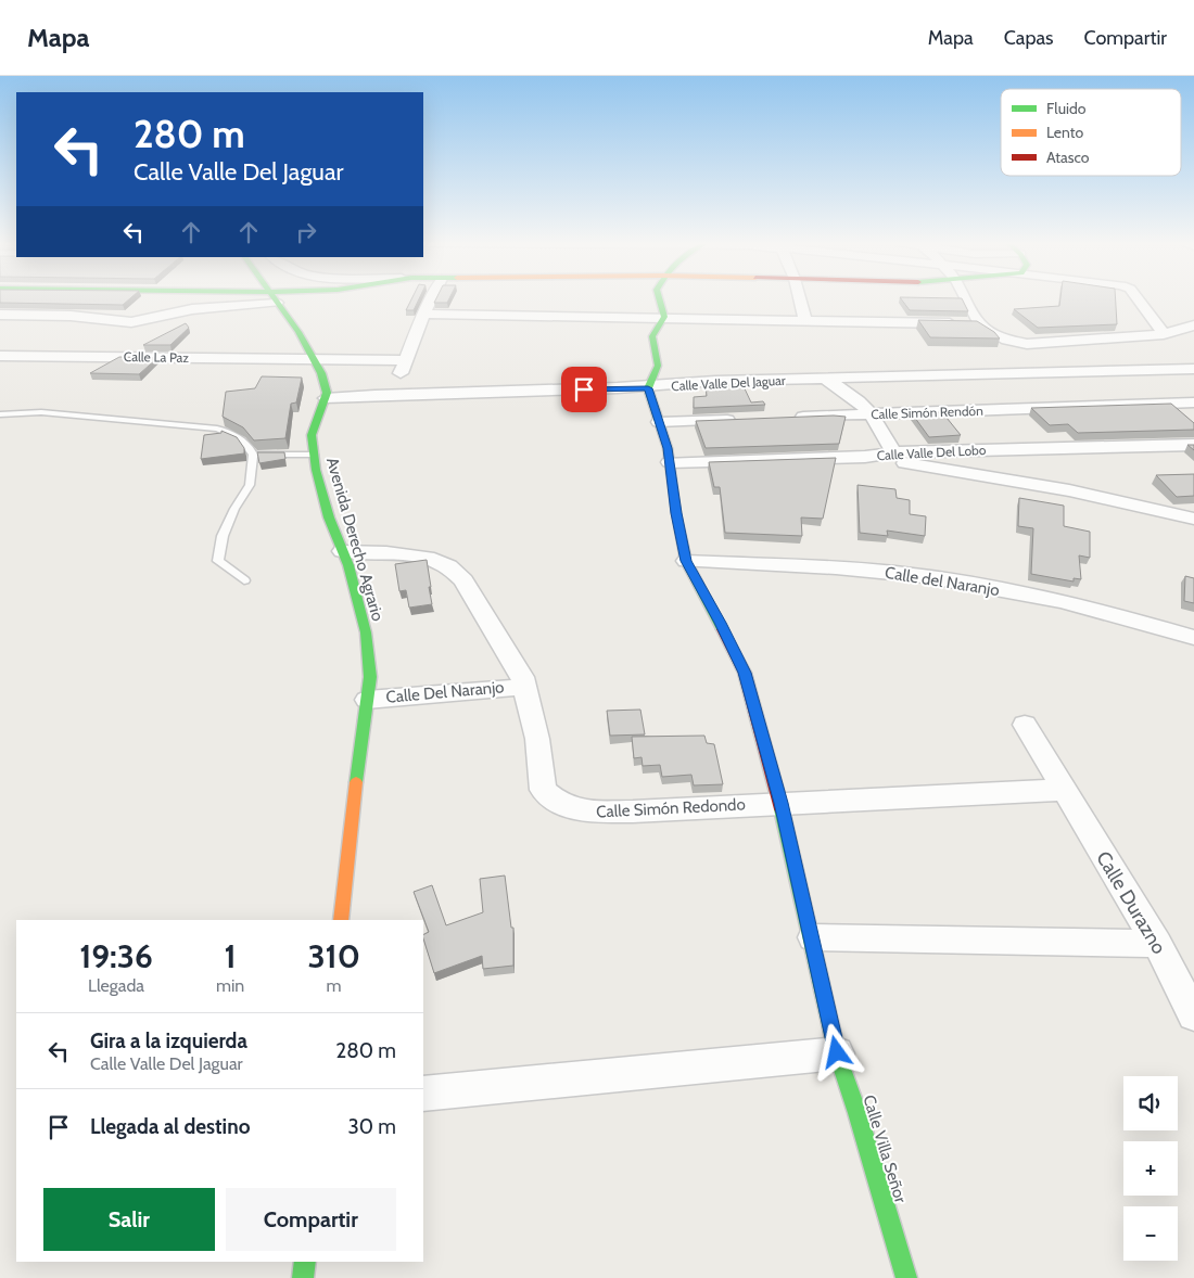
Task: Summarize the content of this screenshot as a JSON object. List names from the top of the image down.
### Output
{
  "streets": {
    "street": [
      "Calle La Paz",
      "Calle Valle Del Jaguar",
      "Calle Simón Rendón",
      "Calle Valle Del Lobo",
      "Avenida Derecho Agrario",
      "Calle del Naranjo",
      "Calle Del Naranjo",
      "Calle Simón Redondo",
      "Calle Durazno",
      "Calle Villa Señor"
    ]
  },
  "crossings": [
    ["Calle La Paz", "Avenida Derecho Agrario"],
    ["Calle Valle Del Jaguar", "Avenida Derecho Agrario"],
    ["Calle Valle Del Jaguar", "Calle Villa Señor"],
    ["Calle Valle Del Lobo", "Calle Villa Señor"],
    ["Avenida Derecho Agrario", "Calle Del Naranjo"],
    ["Avenida Derecho Agrario", "Calle Simón Redondo"],
    ["Calle del Naranjo", "Calle Villa Señor"],
    ["Calle Del Naranjo", "Calle Simón Redondo"],
    ["Calle Simón Redondo", "Calle Durazno"],
    ["Calle Simón Redondo", "Calle Villa Señor"]
  ],
  "legend": ["Fluido", "Lento", "Atasco"],
  "page": {
    "header": "Mapa",
    "nav": ["Mapa", "Capas", "Compartir"],
    "turn": ["280 m", "Calle Valle Del Jaguar"],
    "eta": [
      "19:36",
      "Llegada",
      "1",
      "min",
      "310",
      "m"
    ],
    "list": [
      {
        "name": "Gira a la izquierda",
        "note": "Calle Valle Del Jaguar",
        "value": "280 m"
      },
      {
        "name": "Llegada al destino",
        "value": "30 m"
      }
    ],
    "map_buttons": ["+", "−"],
    "buttons": ["Salir", "Compartir"]
  }
}
